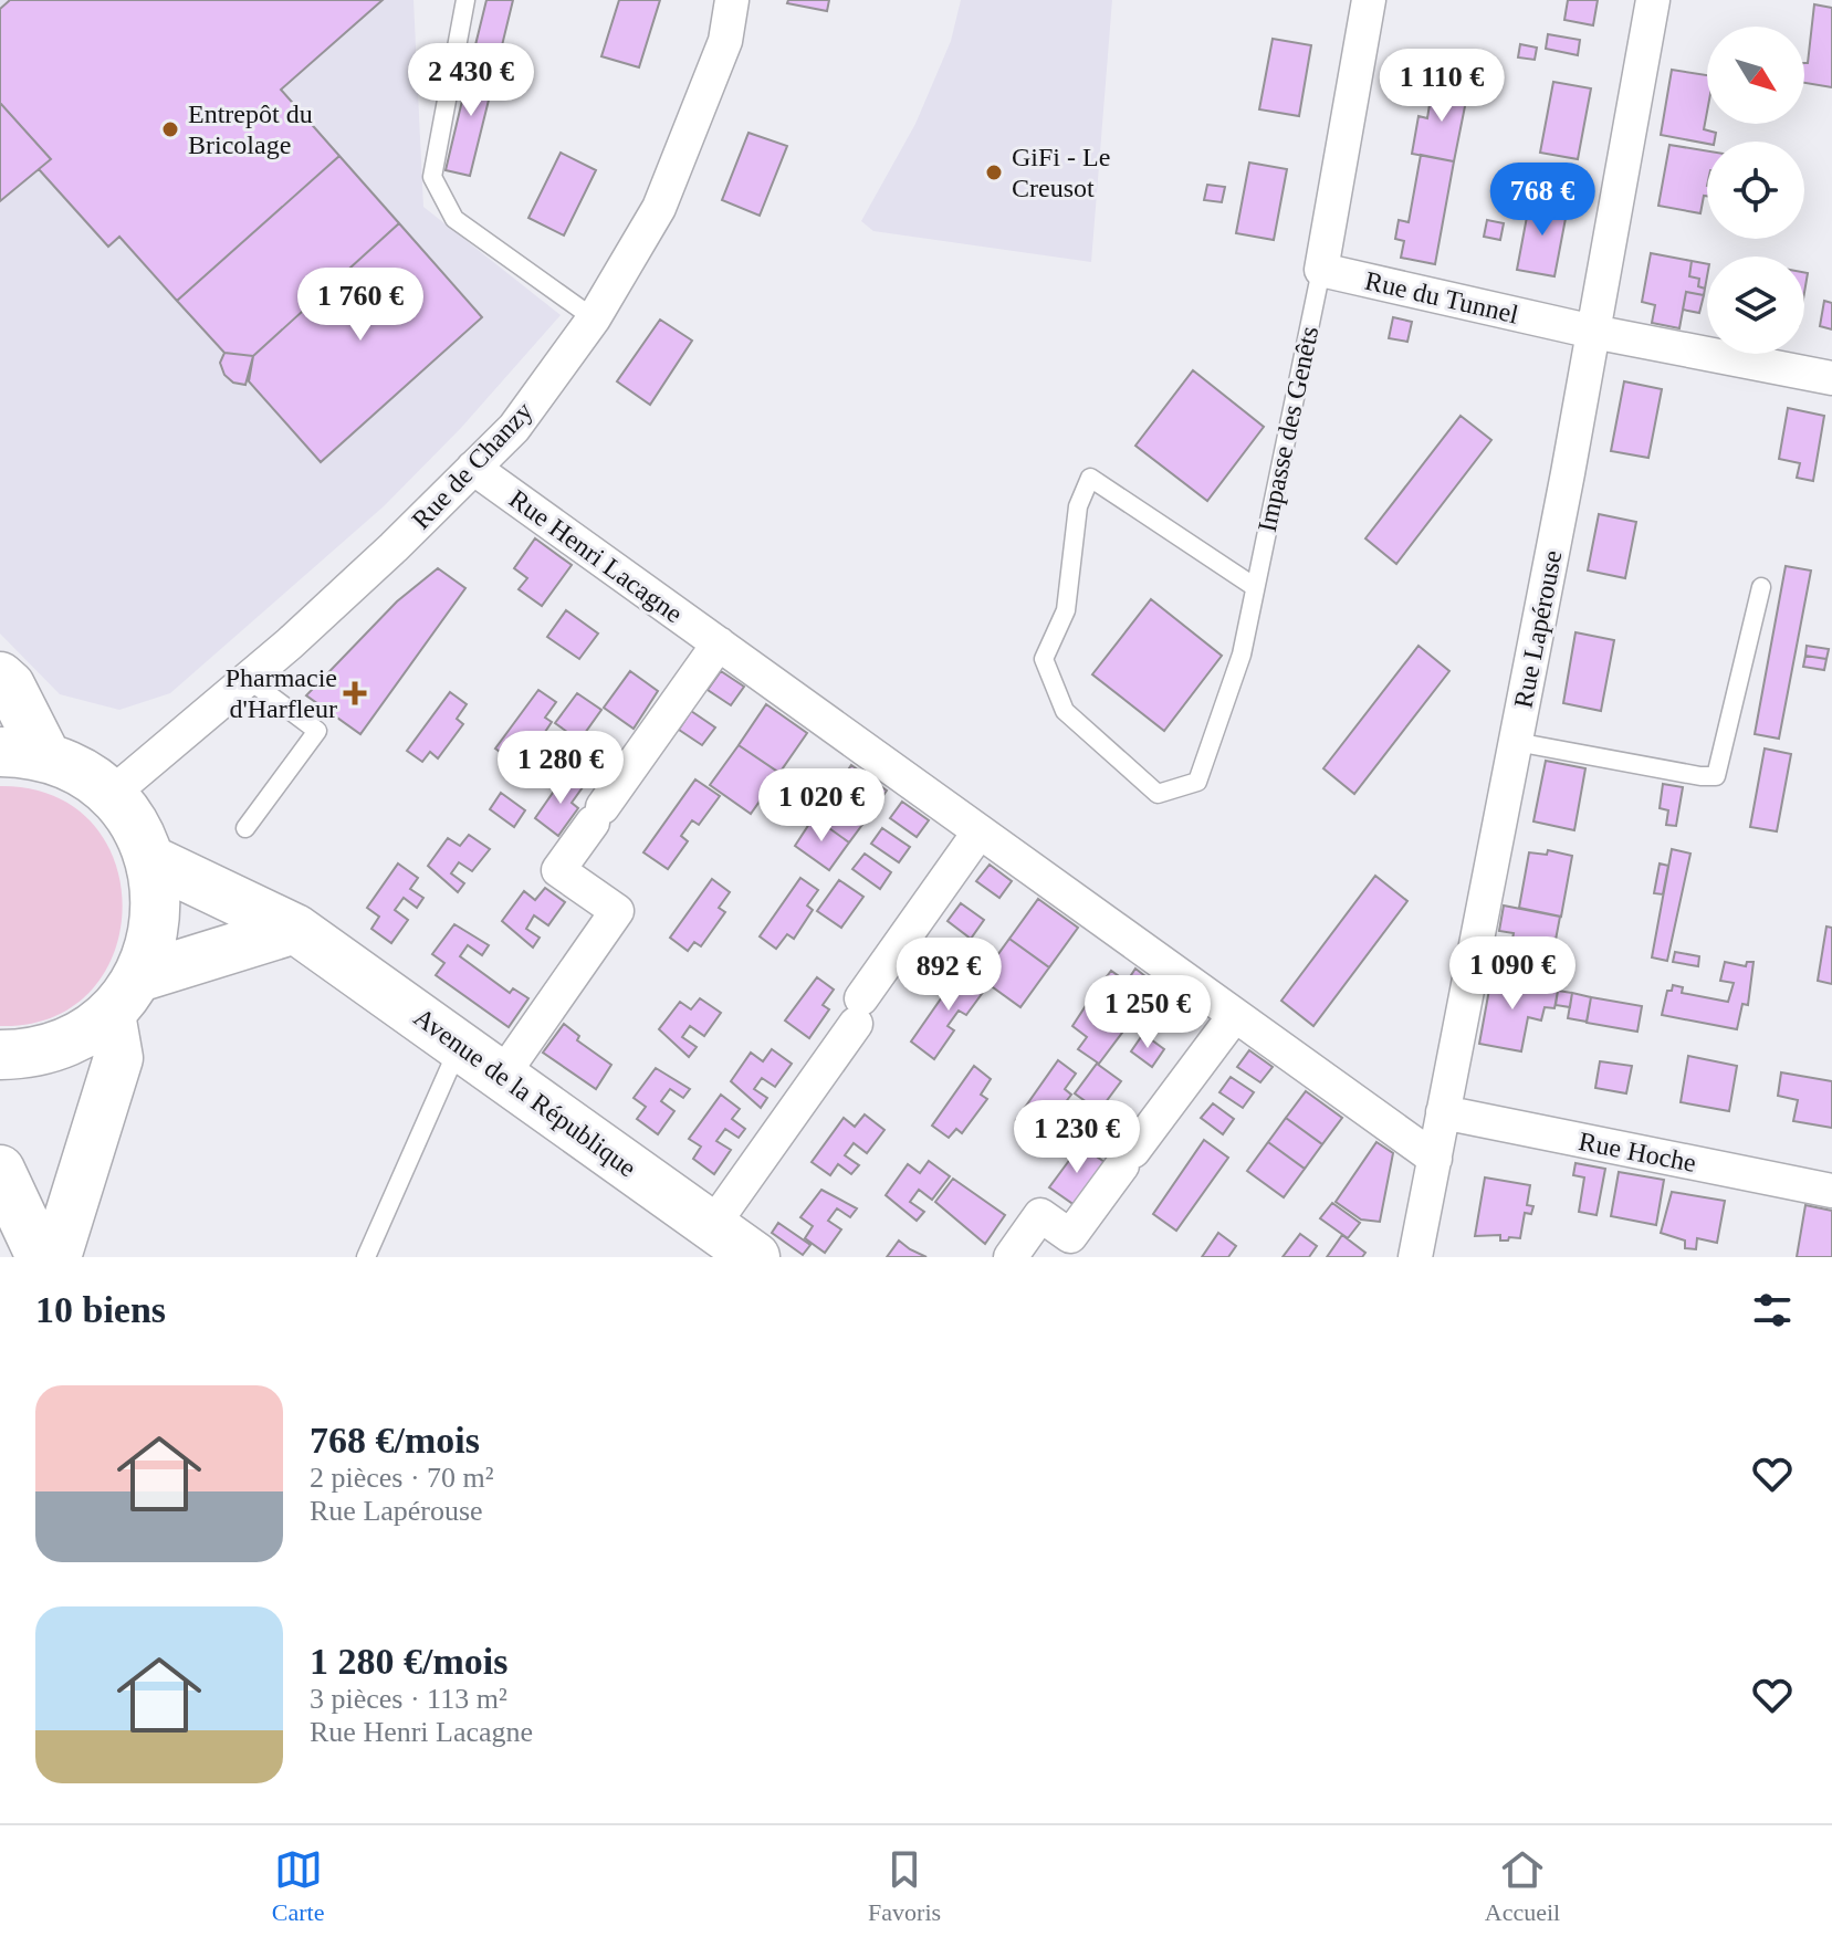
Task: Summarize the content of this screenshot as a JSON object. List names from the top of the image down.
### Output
{
  "streets": {
    "street": [
      "Rue du Tunnel",
      "Rue de Chanzy",
      "Rue Henri Lacagne",
      "Rue Lapérouse",
      "Avenue de la République",
      "Rue Hoche"
    ],
    "lane": ["Impasse des Genêts"]
  },
  "crossings": [
    ["Rue du Tunnel", "Impasse des Genêts"],
    ["Rue du Tunnel", "Rue Lapérouse"],
    ["Rue de Chanzy", "Rue Henri Lacagne"],
    ["Rue Henri Lacagne", "Rue Lapérouse"],
    ["Rue Lapérouse", "Rue Hoche"]
  ],
  "places": {
    "other": ["Entrepôt du Bricolage", "GiFi - Le Creusot"],
    "health": ["Pharmacie d'Harfleur"]
  },
  "north": "bottom right",
  "page": {
    "price": [
      "2 430 €",
      "1 110 €",
      "768 €",
      "1 760 €",
      "1 280 €",
      "1 020 €",
      "1 090 €",
      "892 €",
      "1 250 €",
      "1 230 €"
    ],
    "heading": "10 biens",
    "list": [
      {
        "name": "768 €/mois",
        "note": "2 pièces · 70 m² · Rue Lapérouse"
      },
      {
        "name": "1 280 €/mois",
        "note": "3 pièces · 113 m² · Rue Henri Lacagne"
      }
    ],
    "tabs": ["Carte", "Favoris", "Accueil"]
  }
}
